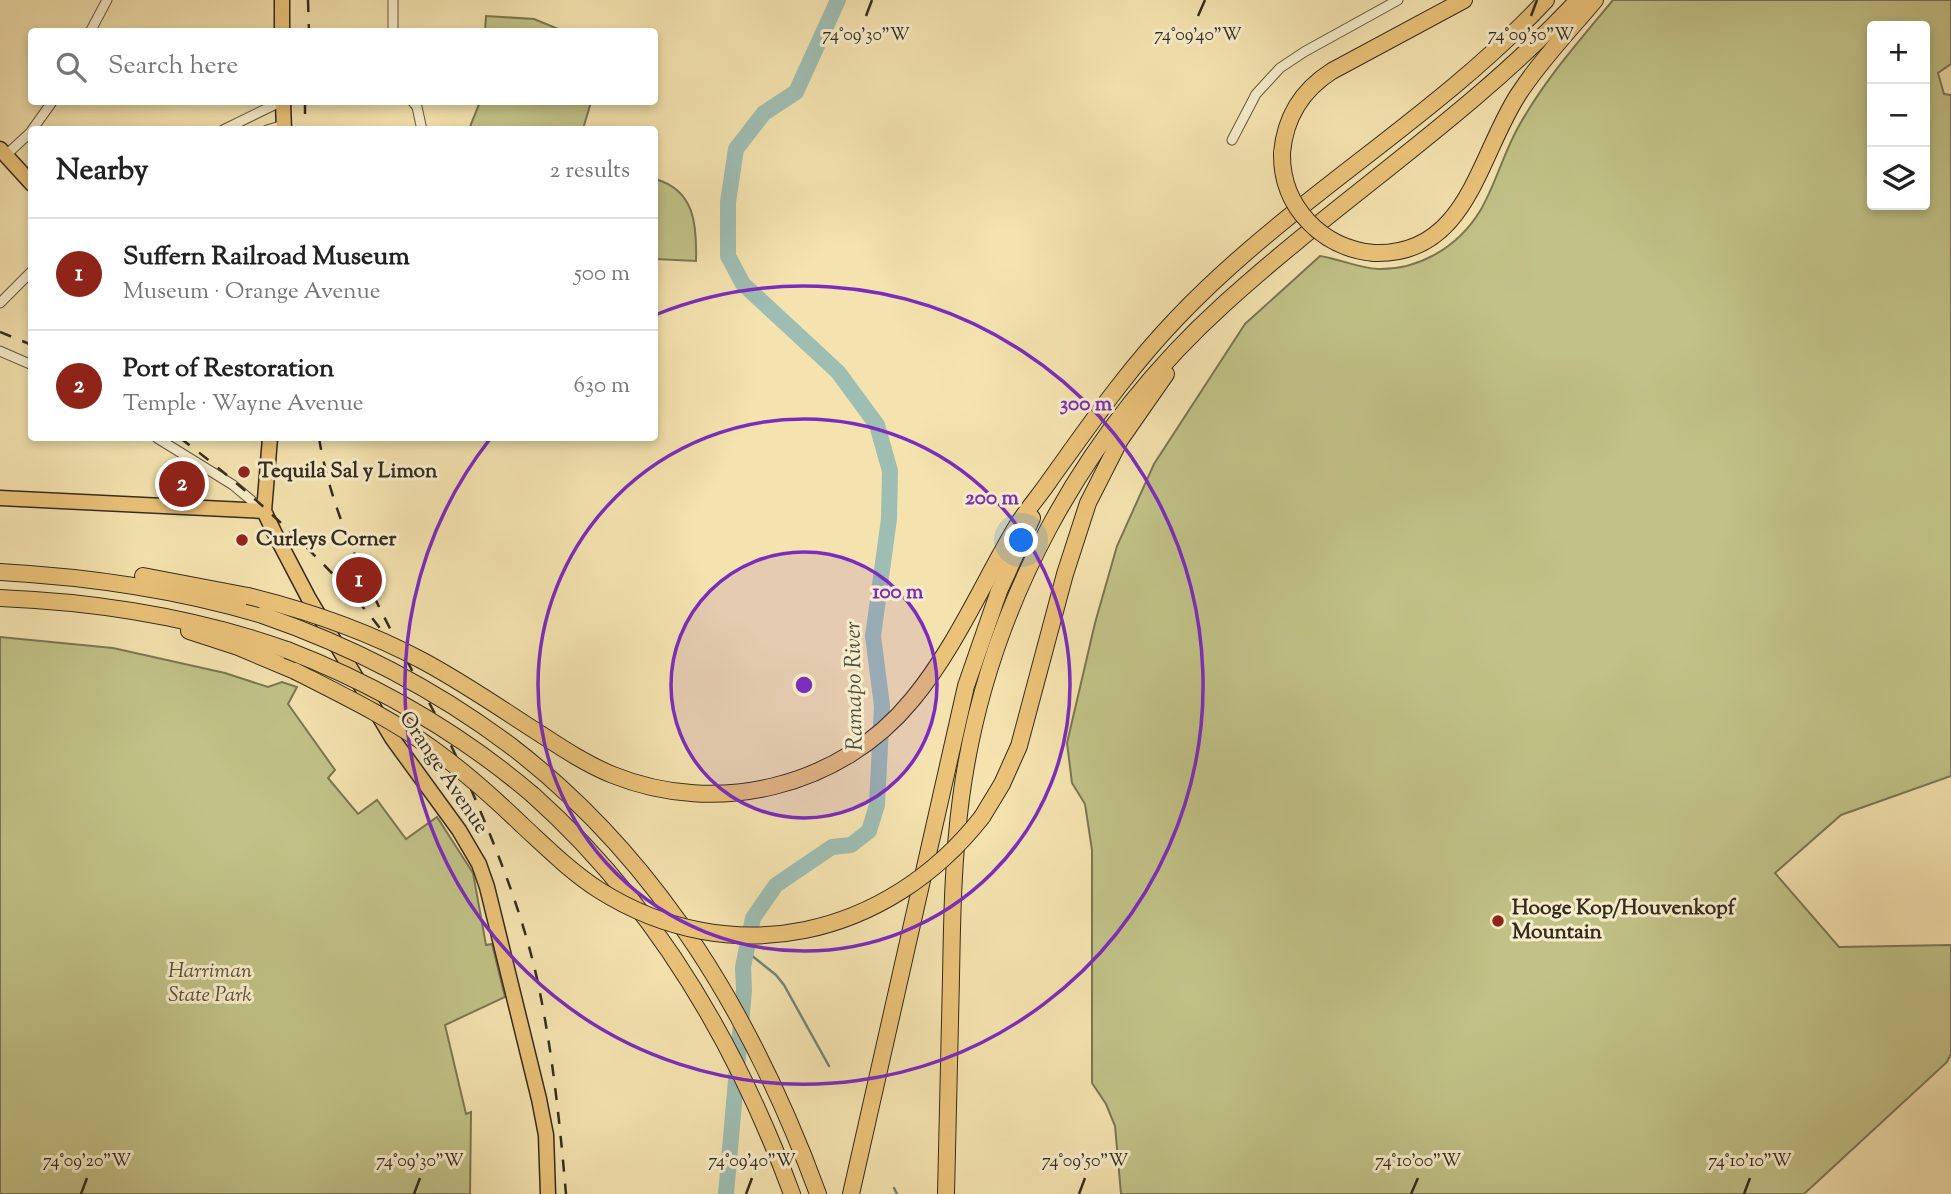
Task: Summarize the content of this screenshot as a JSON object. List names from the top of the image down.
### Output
{
  "streets": {
    "main road": ["Orange Avenue"]
  },
  "water": ["Ramapo River"],
  "parks": ["Harriman State Park"],
  "places": ["Tequila Sal y Limon", "Curleys Corner", "Hooge Kop/Houvenkopf Mountain"],
  "page": {
    "map_buttons": ["+", "−"],
    "search": "Search here",
    "heading": ["Nearby", "2 results"],
    "list": [
      {
        "mark": "1",
        "name": "Suffern Railroad Museum",
        "note": "Museum · Orange Avenue",
        "value": "500 m"
      },
      {
        "mark": "2",
        "name": "Port of Restoration",
        "note": "Temple · Wayne Avenue",
        "value": "630 m"
      }
    ],
    "pins": ["2", "1"]
  },
  "coordinates": [
    "74°09'30\"W",
    "74°09'40\"W",
    "74°09'50\"W",
    "74°09'20\"W",
    "74°10'00\"W",
    "74°10'10\"W"
  ],
  "rings": ["300 m", "200 m", "100 m"]
}
